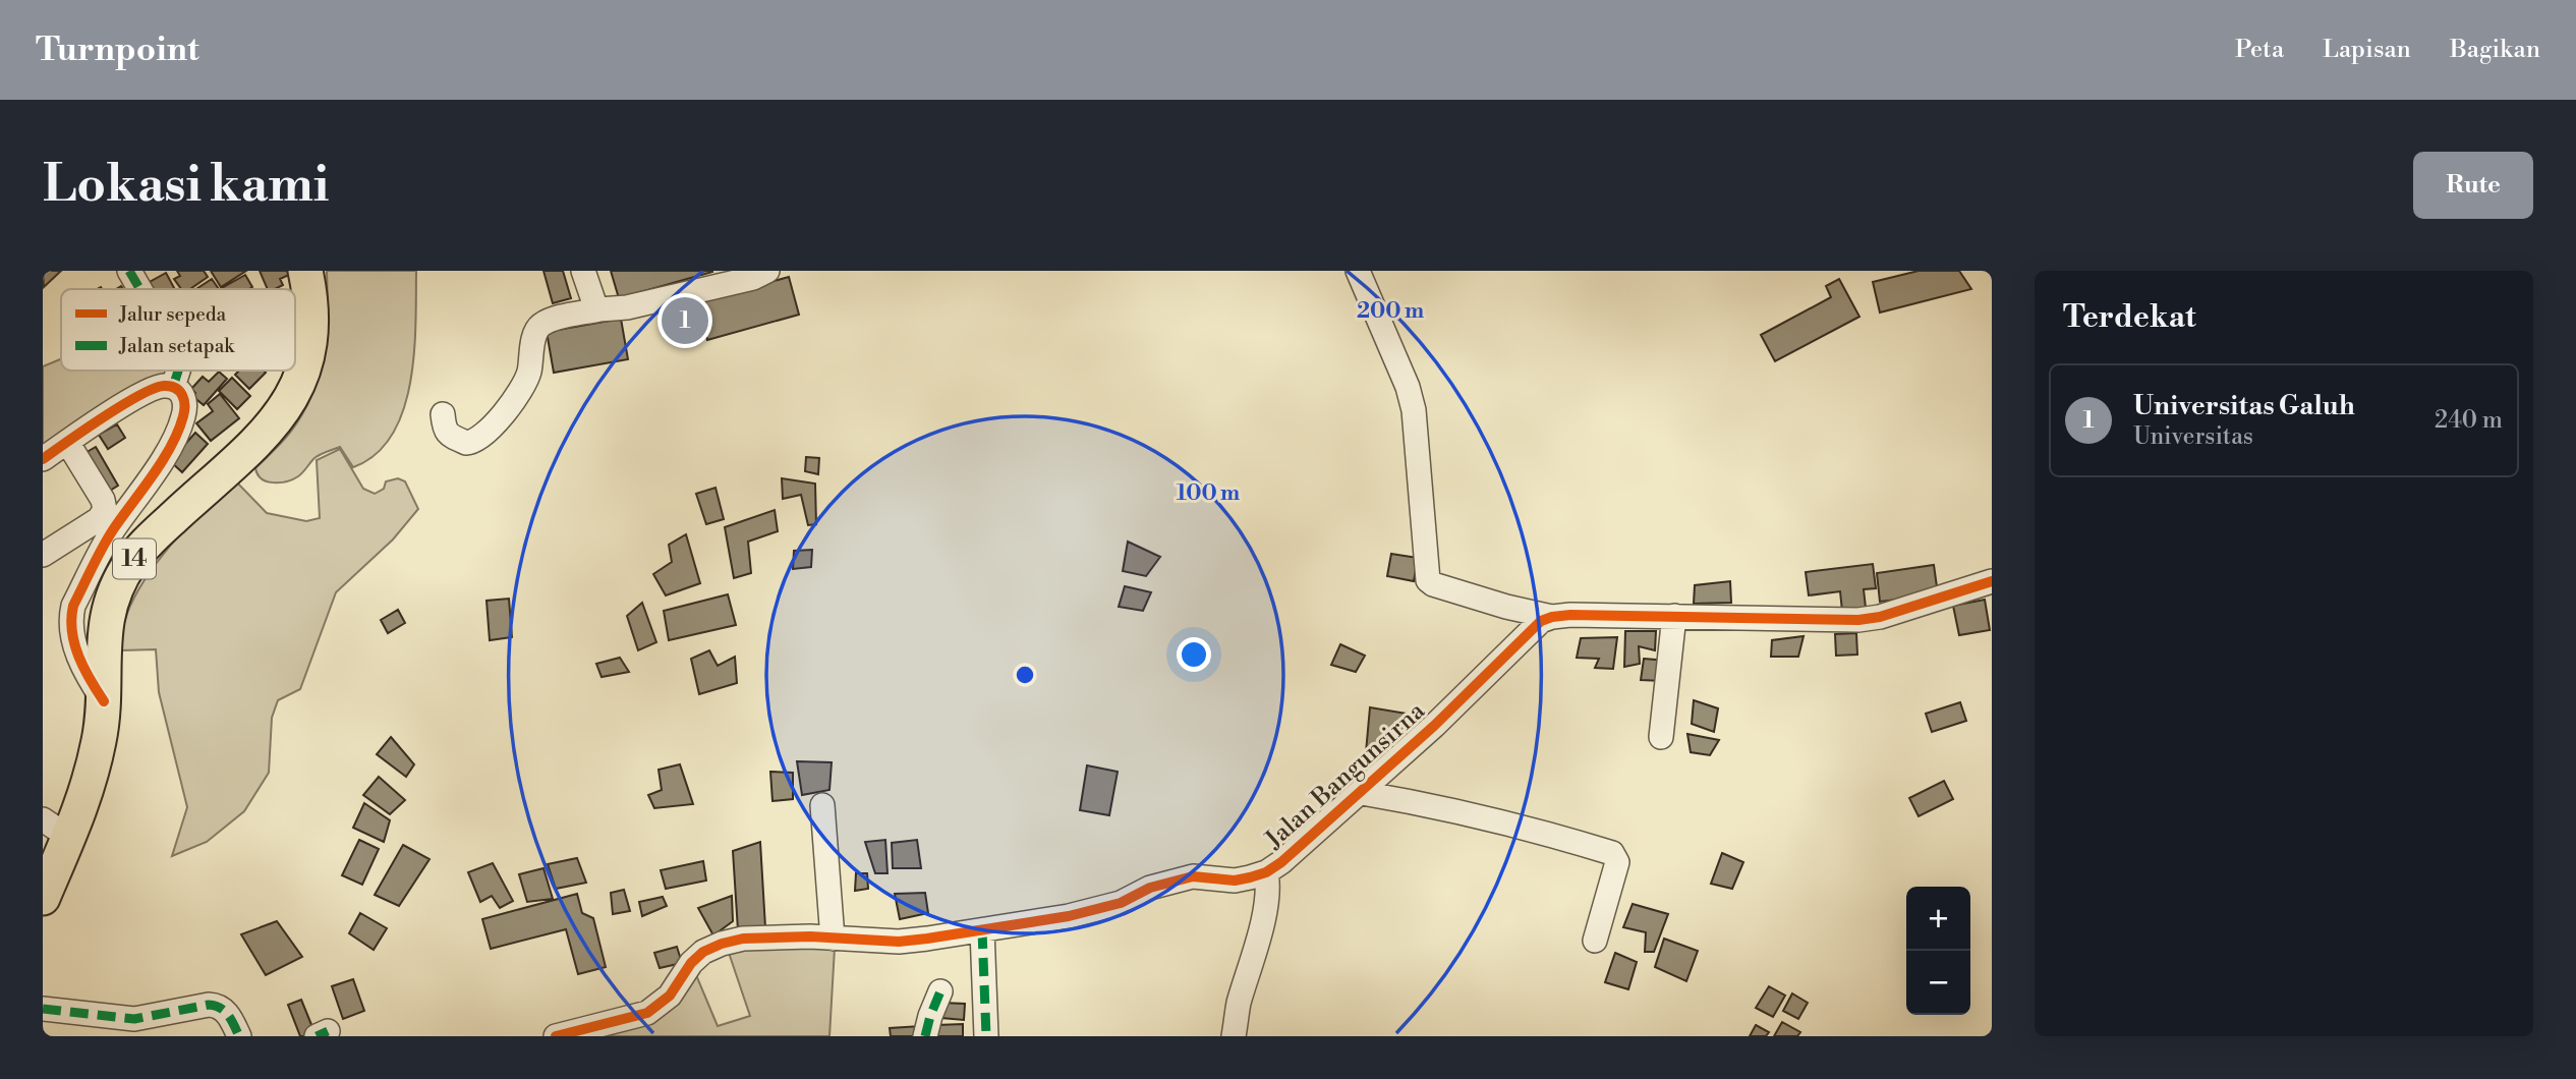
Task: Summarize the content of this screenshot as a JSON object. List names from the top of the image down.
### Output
{
  "streets": {
    "highway": ["14"],
    "street": ["Jalan Bangunsirna"]
  },
  "legend": ["Jalur sepeda", "Jalan setapak"],
  "page": {
    "header": "Turnpoint",
    "nav": ["Peta", "Lapisan", "Bagikan"],
    "buttons": "Rute",
    "title": "Lokasi kami",
    "heading": "Terdekat",
    "pins": "1",
    "list": [
      {
        "mark": "1",
        "name": "Universitas Galuh",
        "note": "Universitas",
        "value": "240 m"
      }
    ],
    "map_buttons": ["+", "−"]
  },
  "rings": ["200 m", "100 m"]
}
